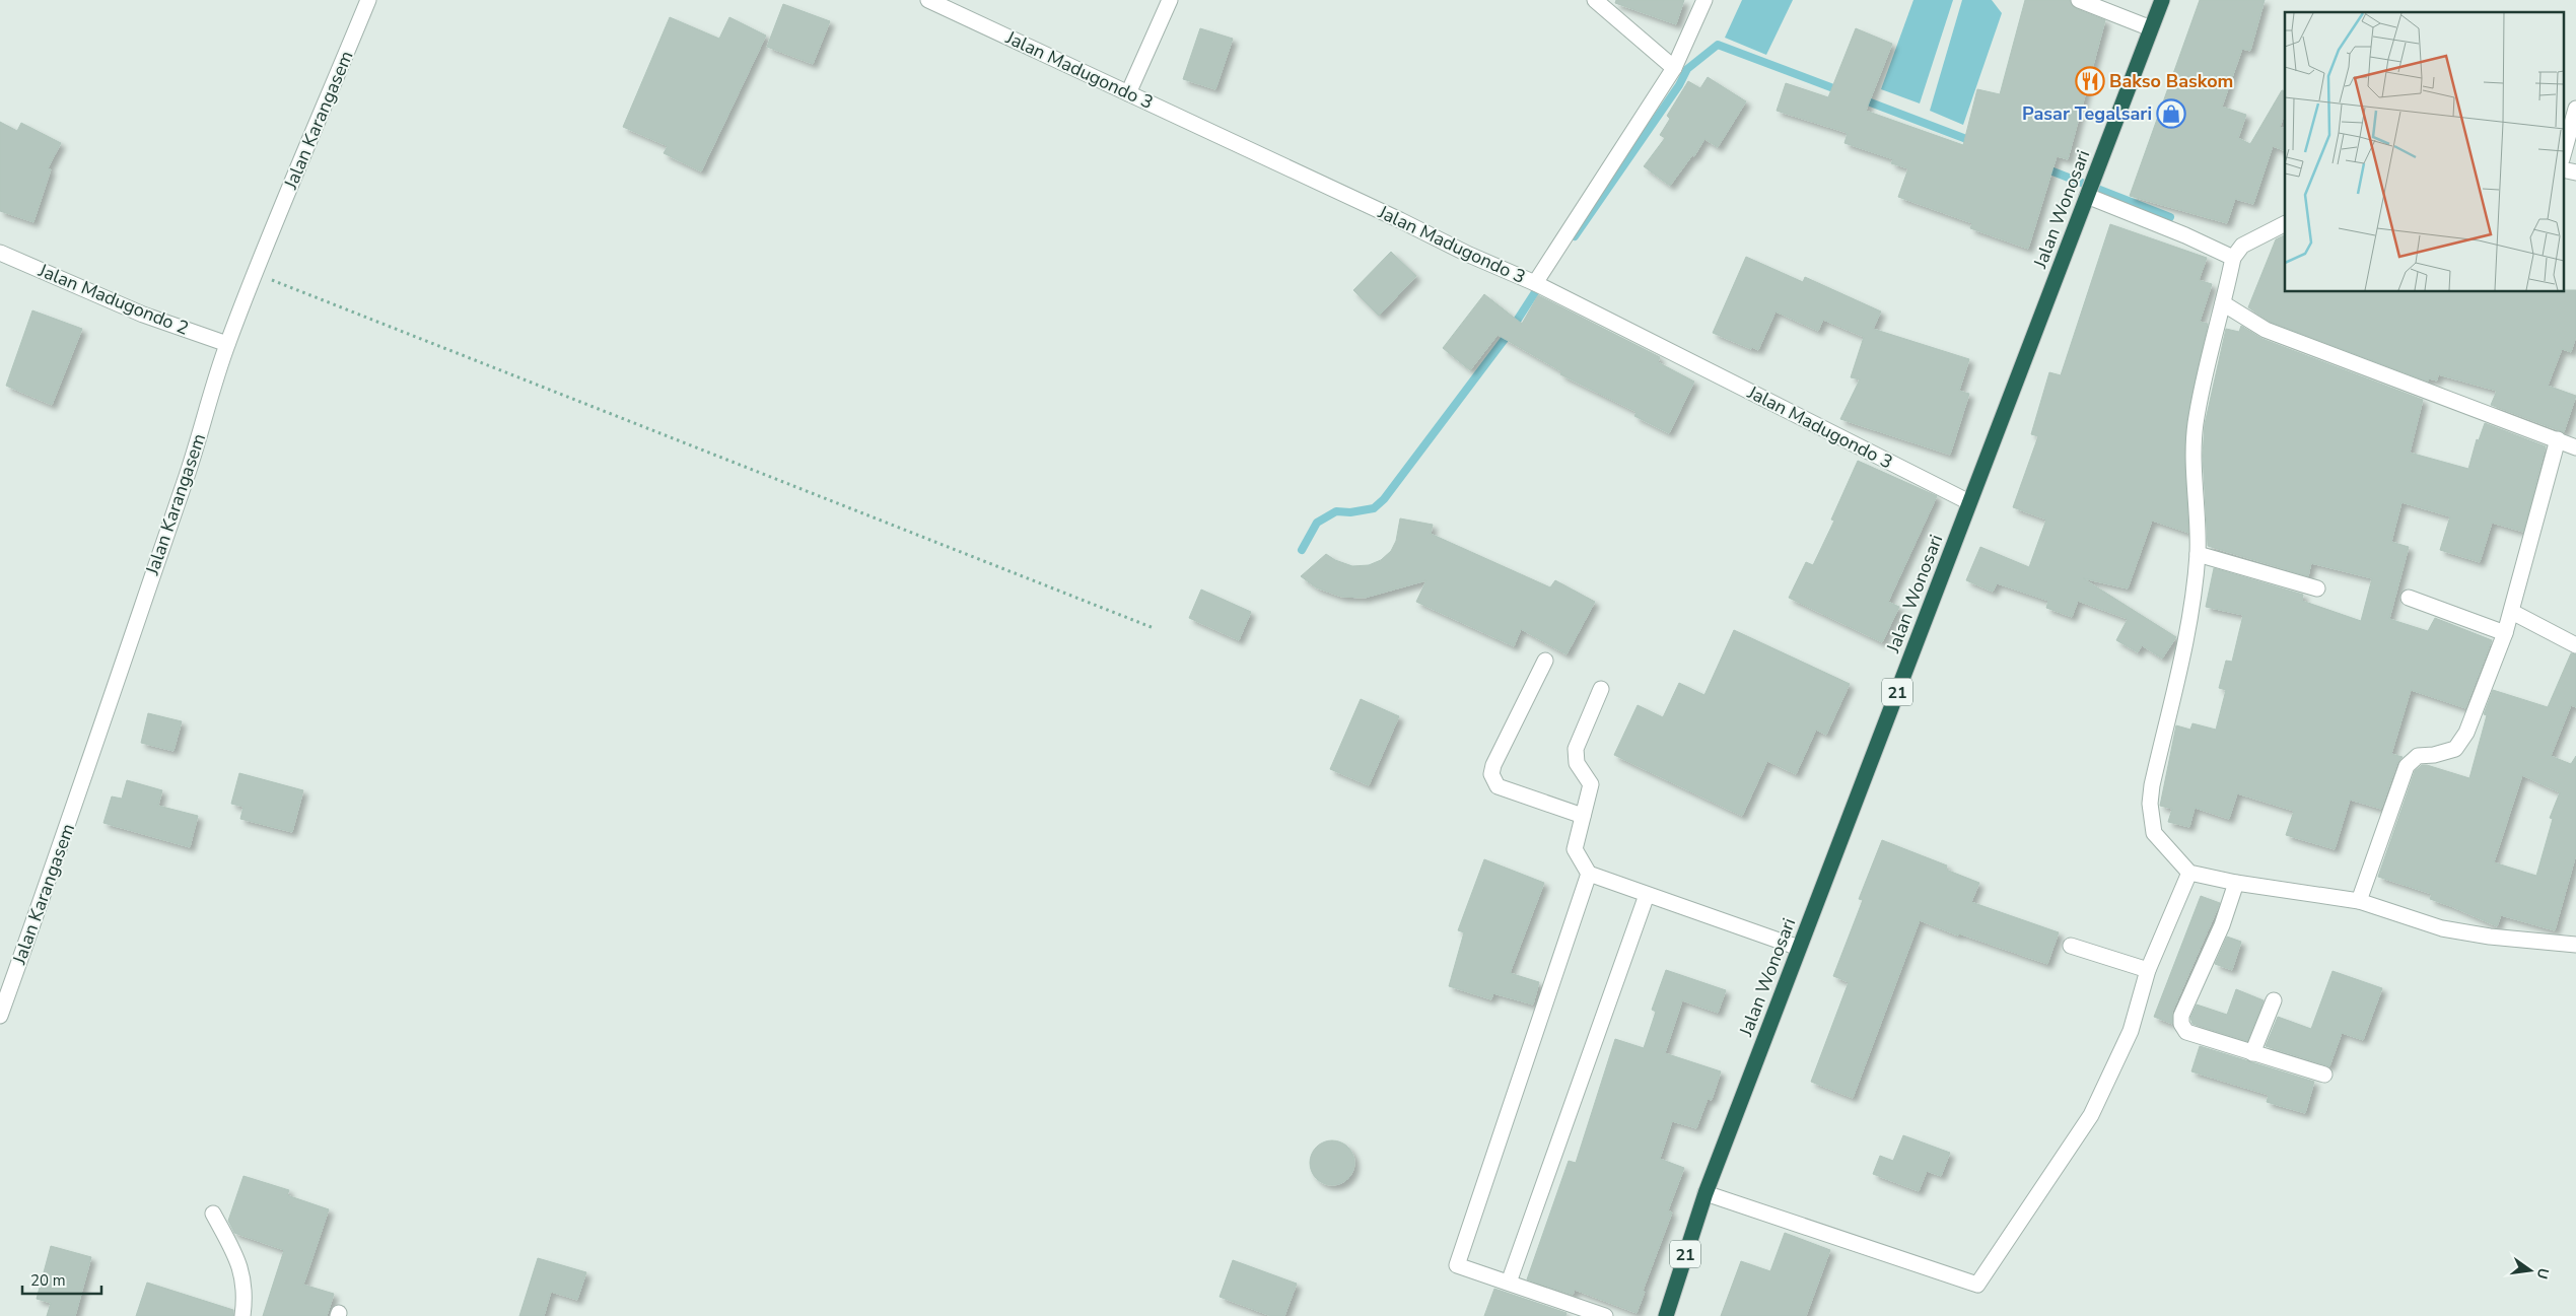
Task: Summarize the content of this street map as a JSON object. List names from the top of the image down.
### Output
{
  "streets": {
    "highway": ["Jalan Wonosari", "21"],
    "street": ["Jalan Madugondo 3", "Jalan Karangasem", "Jalan Madugondo 2"]
  },
  "crossings": [
    ["Jalan Madugondo 3", "Jalan Wonosari"],
    ["Jalan Karangasem", "Jalan Madugondo 2"]
  ],
  "places": {
    "restaurant": ["Bakso Baskom"],
    "shop": ["Pasar Tegalsari"]
  },
  "scale_bar": "20 m",
  "north": "right"
}
